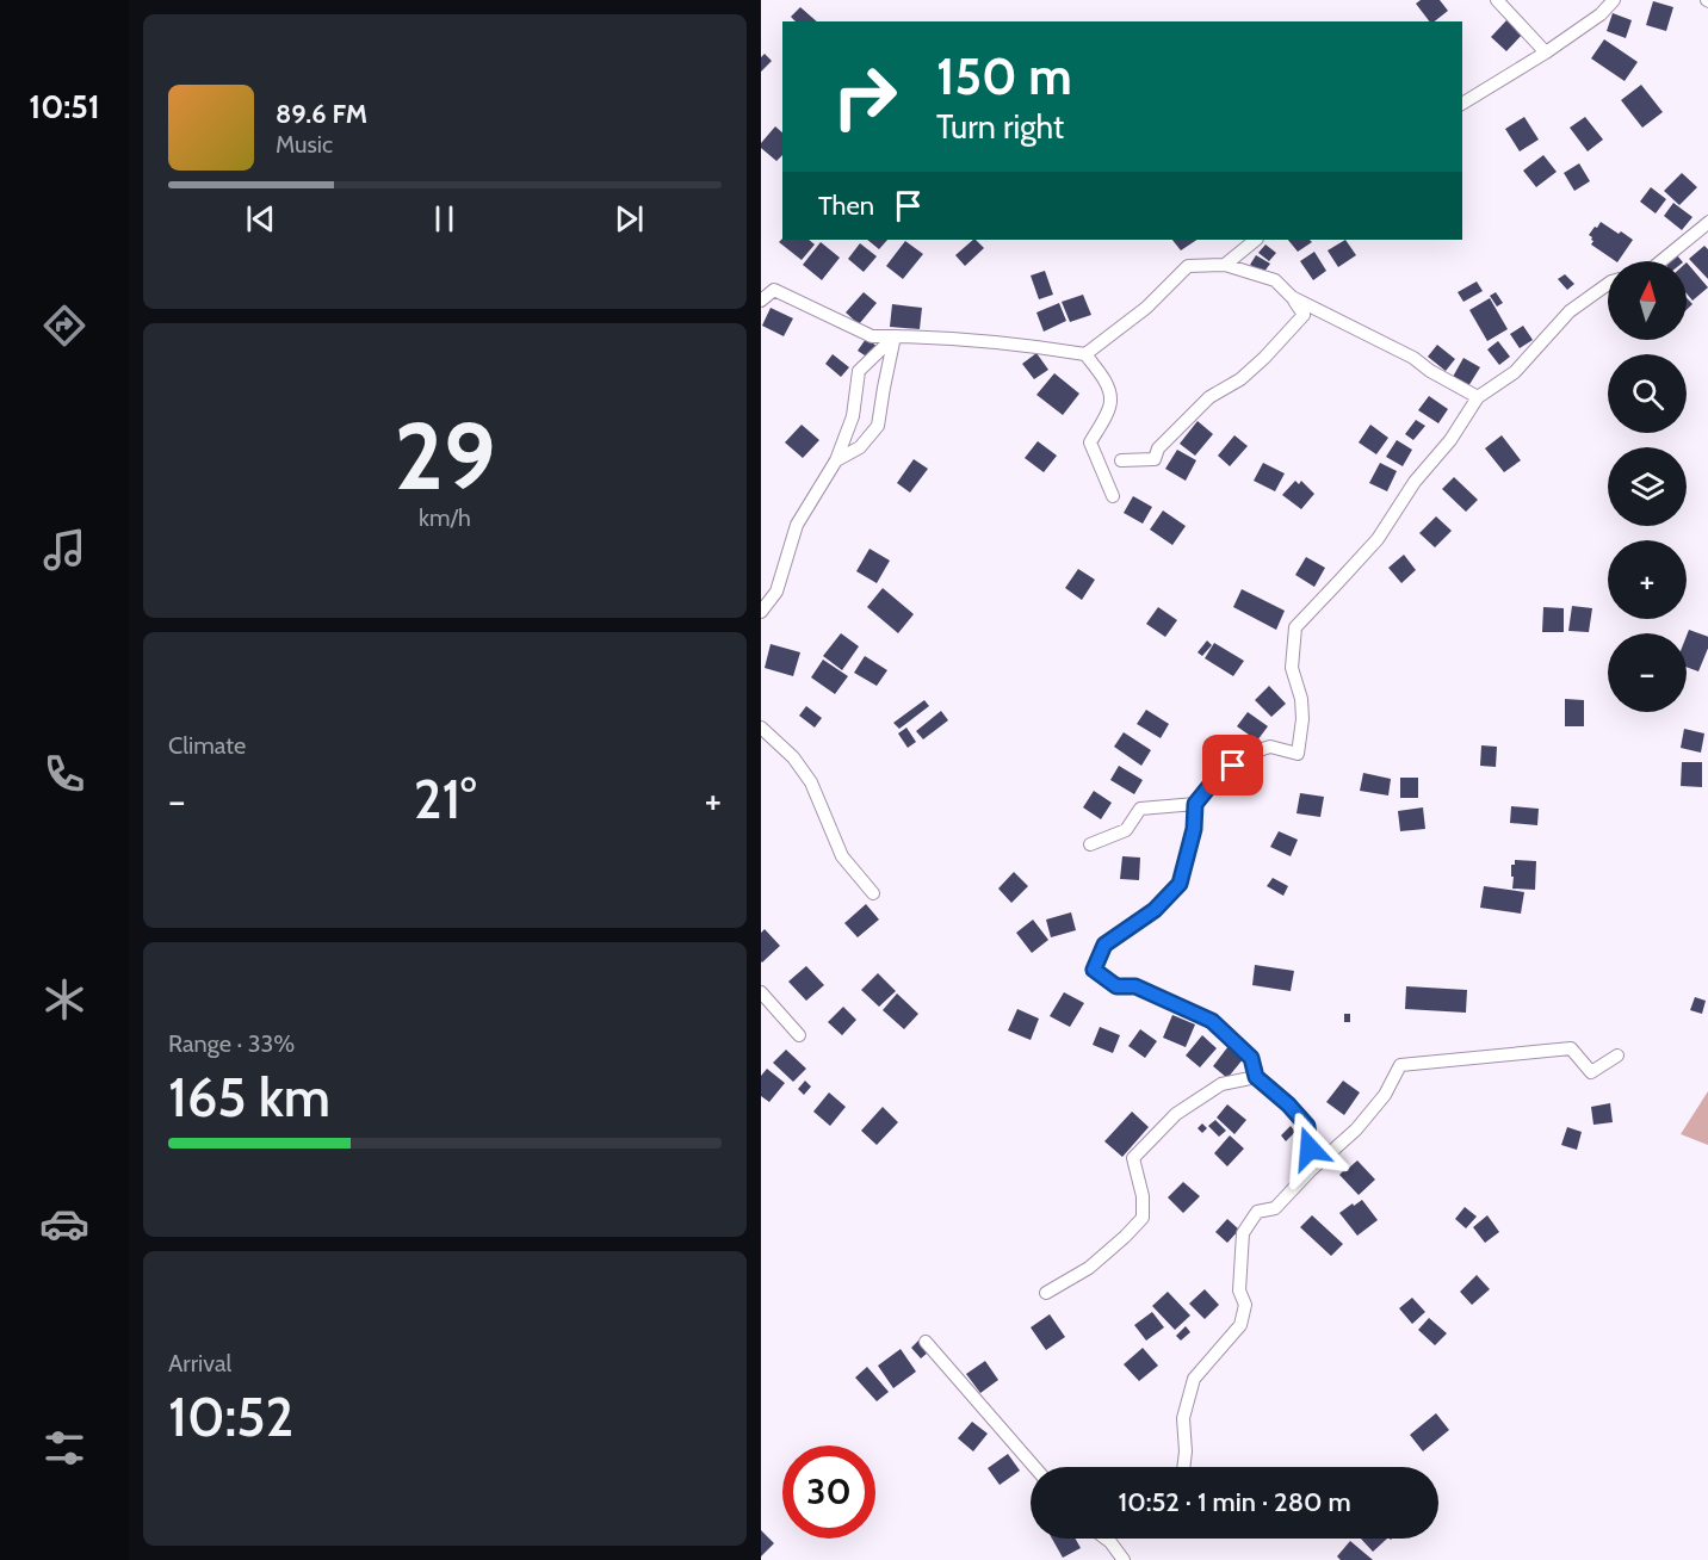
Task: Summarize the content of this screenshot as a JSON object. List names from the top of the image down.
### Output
{
  "north": "top",
  "page": {
    "tabs": "10:51",
    "turn": ["150 m", "Turn right"],
    "song": ["89.6 FM", "Music"],
    "then": "Then",
    "map_buttons": ["+", "−"],
    "tile": [
      ["29", "km/h"],
      "Climate",
      ["Range · 33%", "165 km"],
      ["Arrival", "10:52"]
    ],
    "heat": ["−", "21°", "+"],
    "limit": "30",
    "trip": "10:52 · 1 min · 280 m"
  }
}
